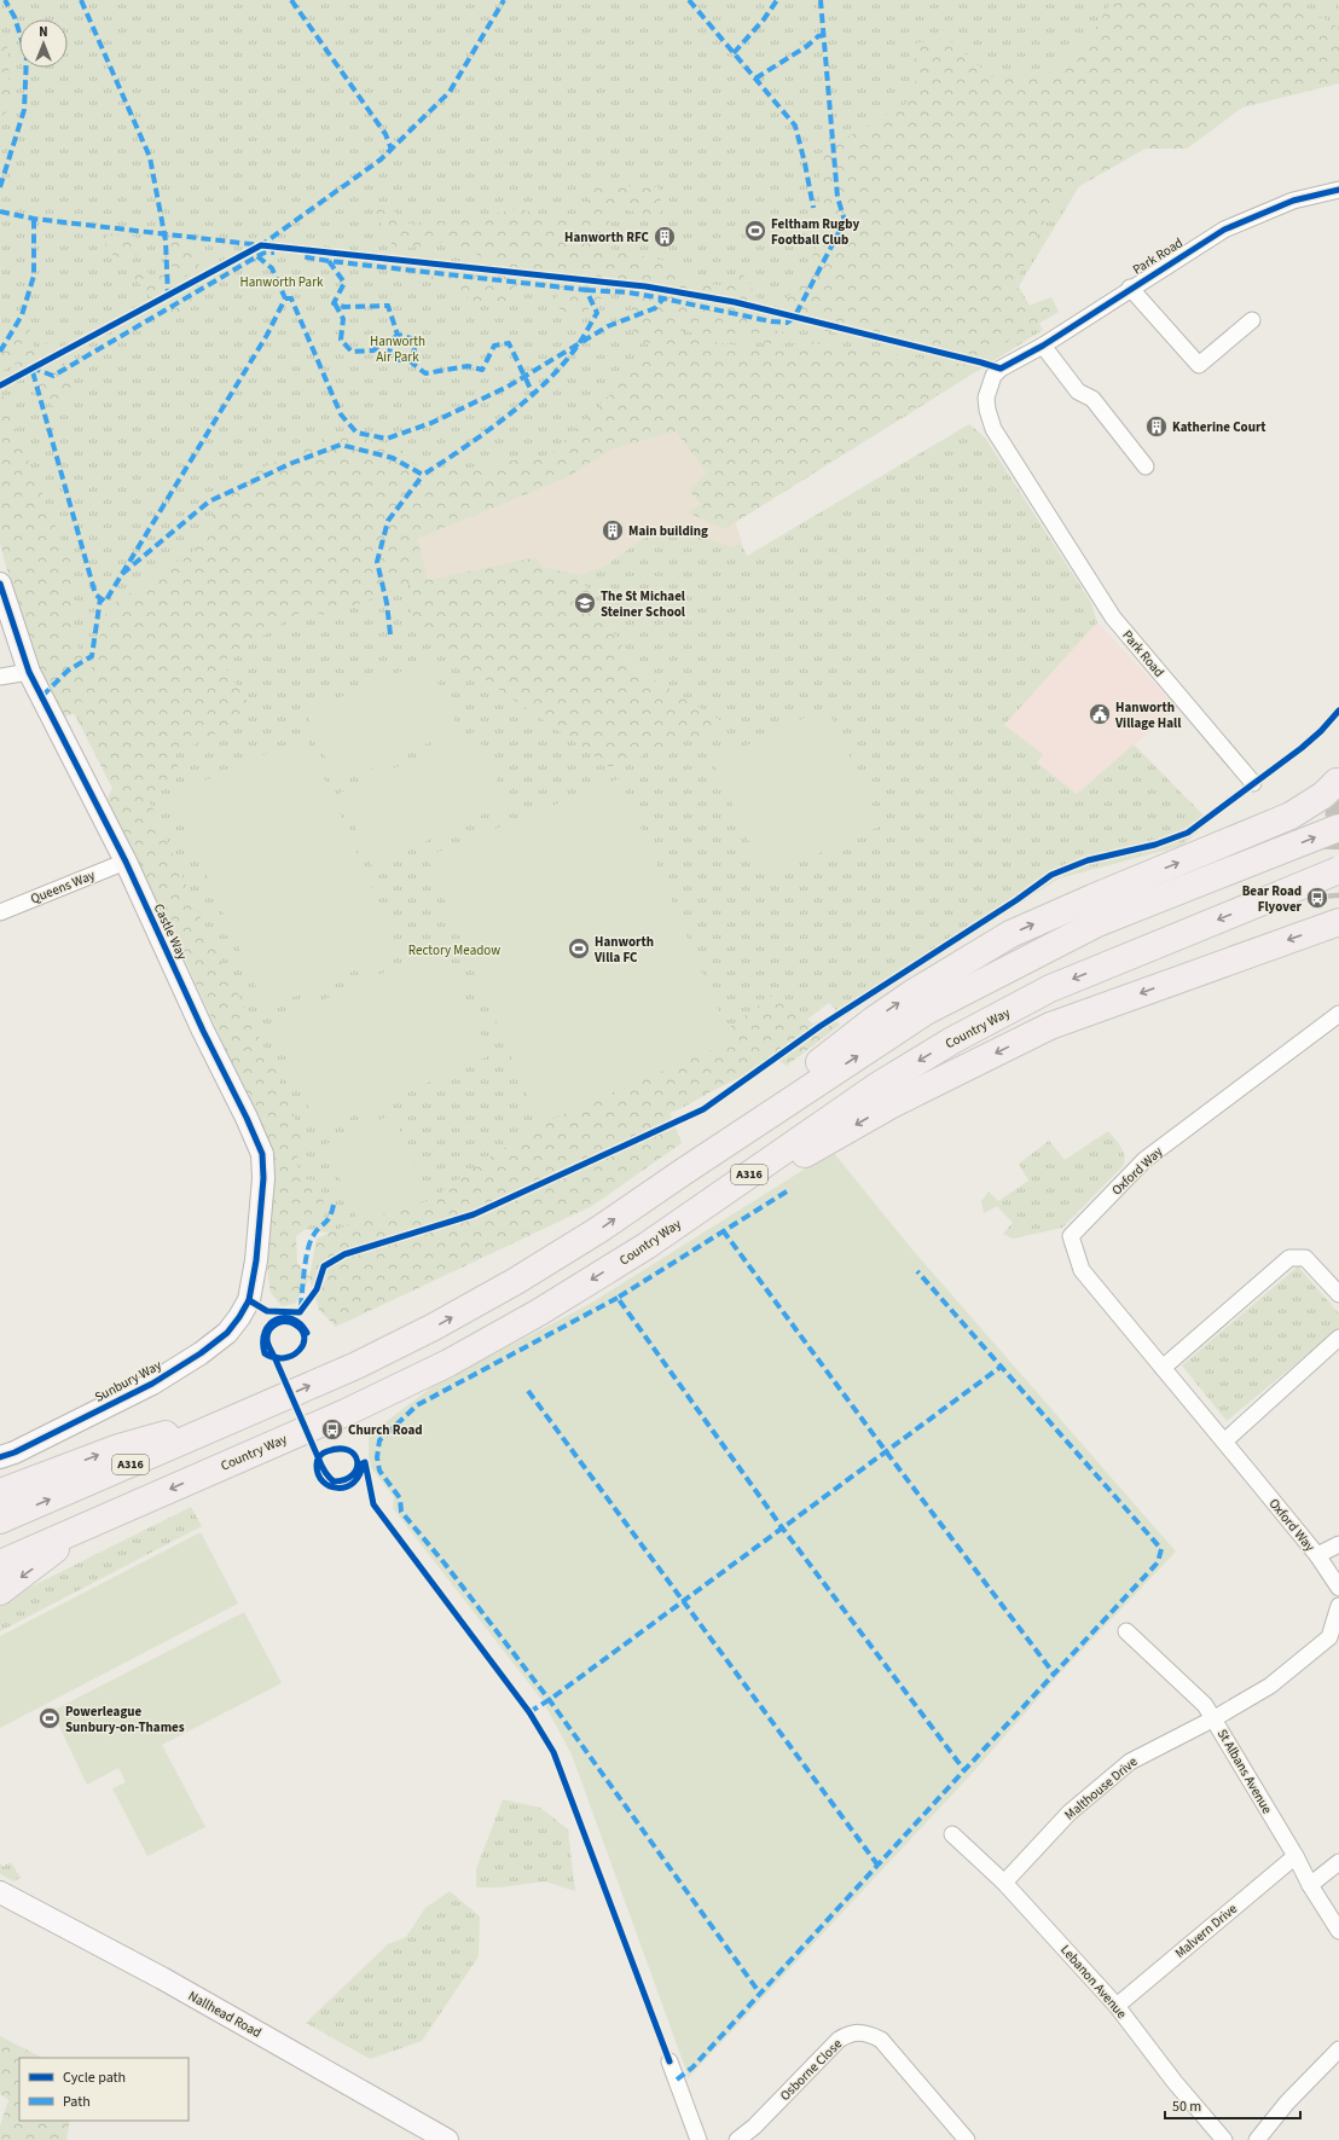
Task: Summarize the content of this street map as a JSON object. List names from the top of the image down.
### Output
{
  "streets": {
    "highway": ["Country Way", "A316"],
    "street": [
      "Park Road",
      "Queens Way",
      "Castle Way",
      "Oxford Way",
      "Sunbury Way",
      "St Albans Avenue",
      "Malthouse Drive",
      "Malvern Drive",
      "Lebanon Avenue",
      "Nallhead Road",
      "Osborne Close"
    ]
  },
  "crossings": [
    ["Queens Way", "Castle Way"],
    ["Castle Way", "Sunbury Way"],
    ["St Albans Avenue", "Malthouse Drive"],
    ["St Albans Avenue", "Malvern Drive"],
    ["Malthouse Drive", "Lebanon Avenue"],
    ["Malvern Drive", "Lebanon Avenue"]
  ],
  "parks": ["Hanworth Park", "Hanworth Air Park", "Rectory Meadow"],
  "places": {
    "sports": ["Feltham Rugby Football Club", "Hanworth Villa FC", "Powerleague Sunbury-on-Thames"],
    "building": ["Hanworth RFC", "Katherine Court", "Main building"],
    "school or university": ["The St Michael Steiner School"],
    "public building": ["Hanworth Village Hall"],
    "bus stop": ["Bear Road Flyover", "Church Road"]
  },
  "legend": ["Cycle path", "Path"],
  "scale_bar": "50 m",
  "north": "top"
}
